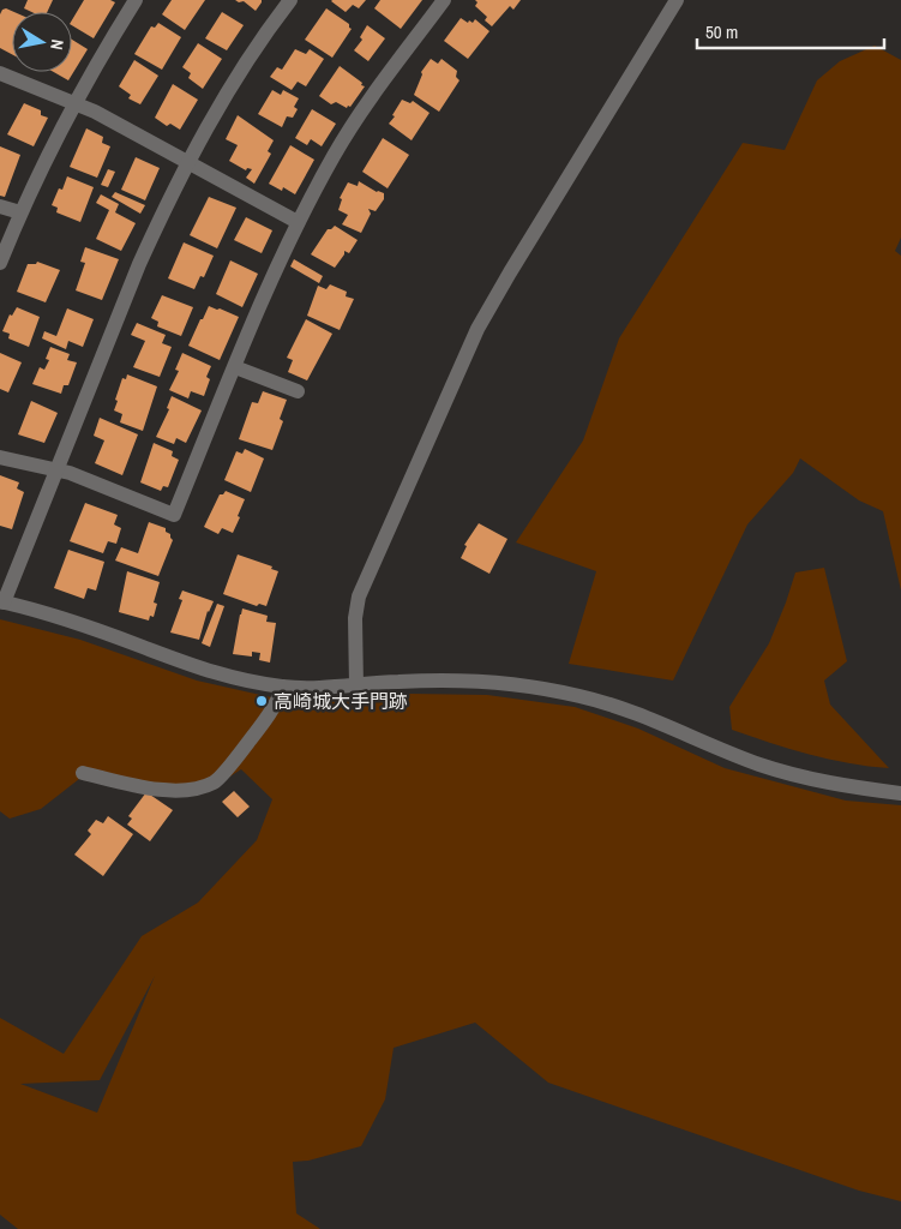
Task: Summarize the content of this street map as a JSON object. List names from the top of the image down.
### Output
{
  "places": ["高崎城大手門跡"],
  "scale_bar": "50 m",
  "north": "right"
}
